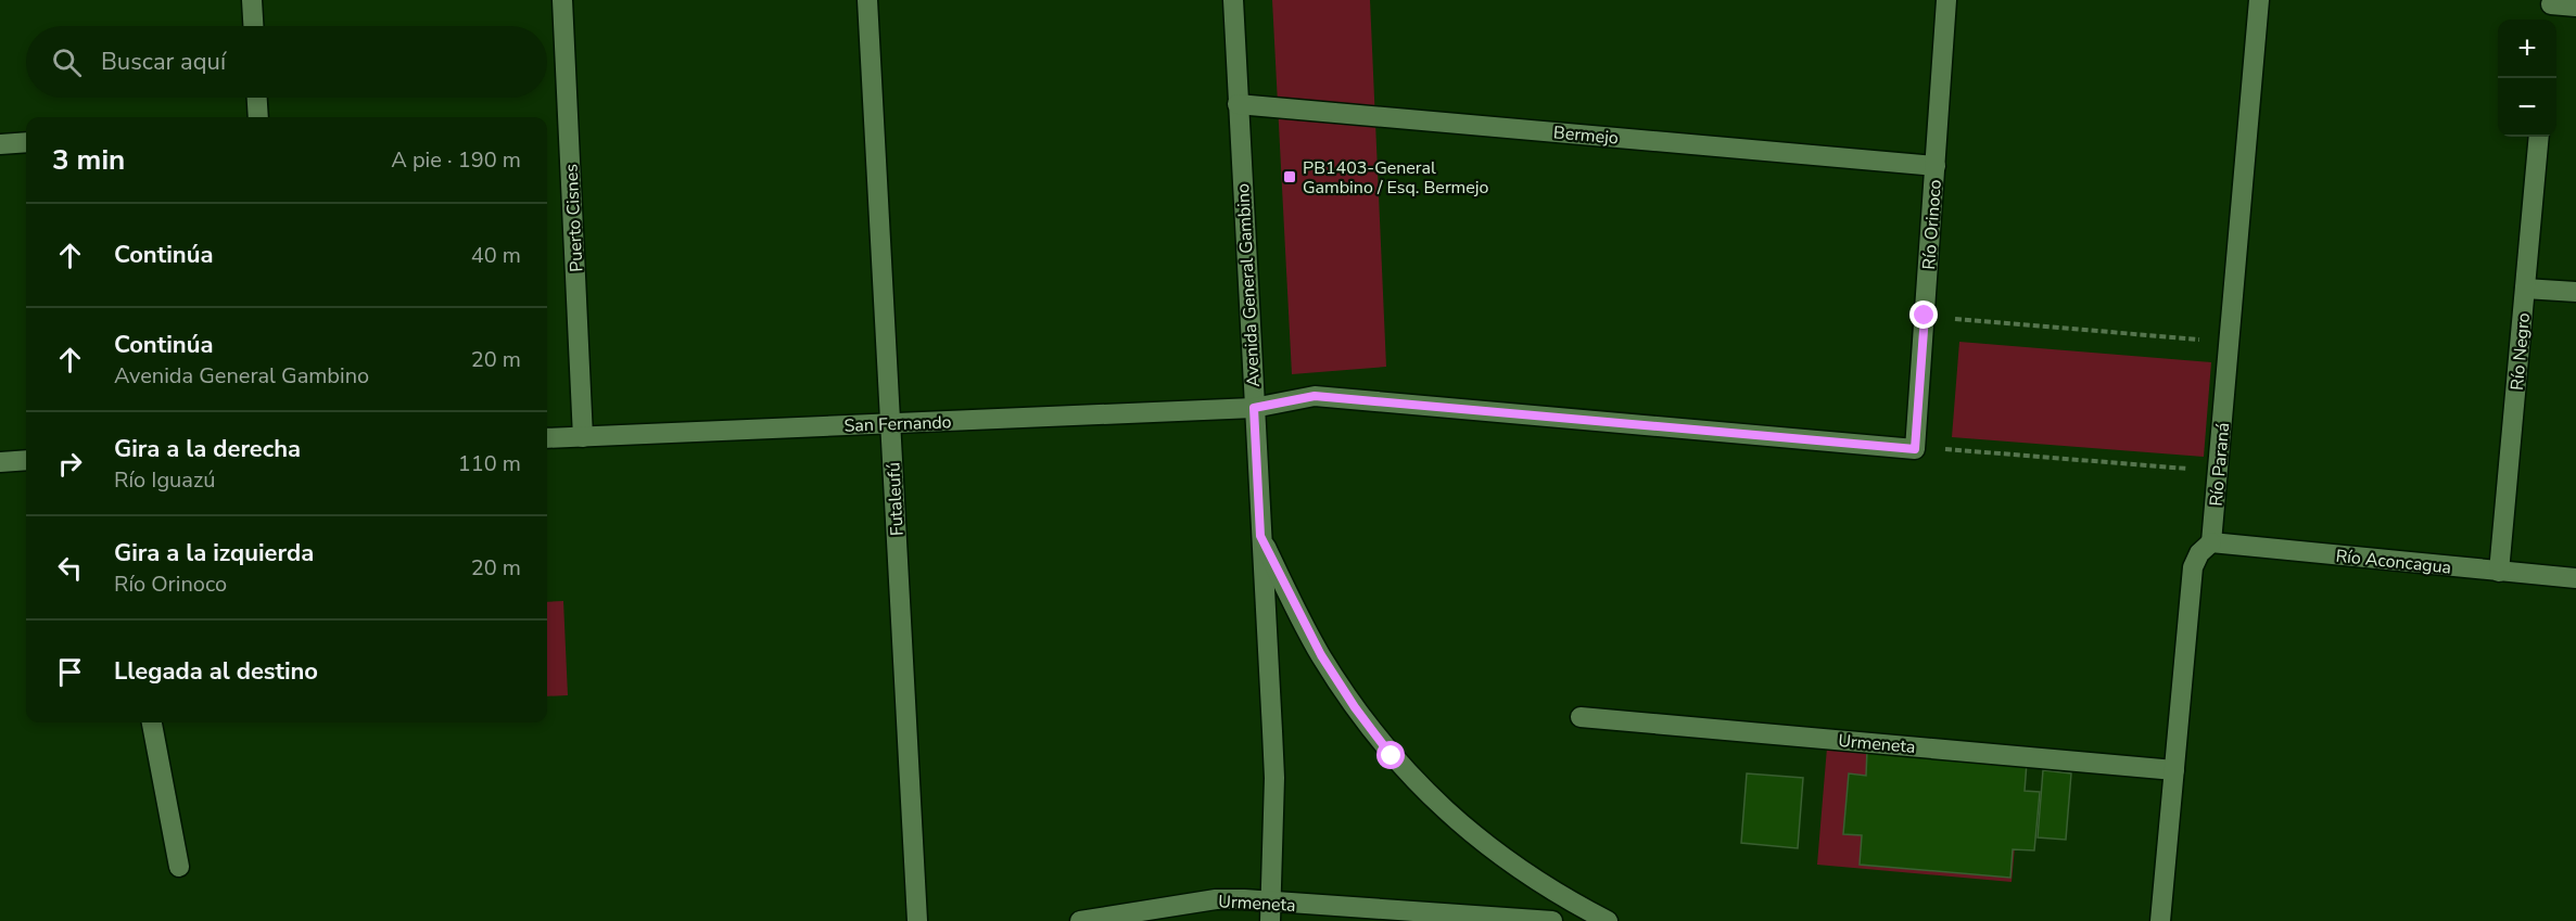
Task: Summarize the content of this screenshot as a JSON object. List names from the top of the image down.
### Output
{
  "streets": {
    "street": [
      "Bermejo",
      "Puerto Cisnes",
      "Río Orinoco",
      "Avenida General Gambino",
      "Río Negro",
      "San Fernando",
      "Río Paraná",
      "Futaleufú",
      "Río Aconcagua",
      "Urmeneta"
    ]
  },
  "crossings": [
    ["Bermejo", "Río Orinoco"],
    ["Bermejo", "Avenida General Gambino"],
    ["Puerto Cisnes", "San Fernando"],
    ["Río Orinoco", "San Fernando"],
    ["Avenida General Gambino", "San Fernando"],
    ["Avenida General Gambino", "Urmeneta"],
    ["Río Negro", "Río Aconcagua"],
    ["San Fernando", "Futaleufú"],
    ["Río Paraná", "Río Aconcagua"]
  ],
  "places": {
    "transit": ["PB1403-General Gambino / Esq. Bermejo"]
  },
  "page": {
    "map_buttons": ["+", "−"],
    "search": "Buscar aquí",
    "heading": ["3 min", "A pie · 190 m"],
    "list": [
      ["Continúa", "40 m"],
      ["Continúa", "Avenida General Gambino", "20 m"],
      ["Gira a la derecha", "Río Iguazú", "110 m"],
      ["Gira a la izquierda", "Río Orinoco", "20 m"],
      "Llegada al destino"
    ]
  }
}
